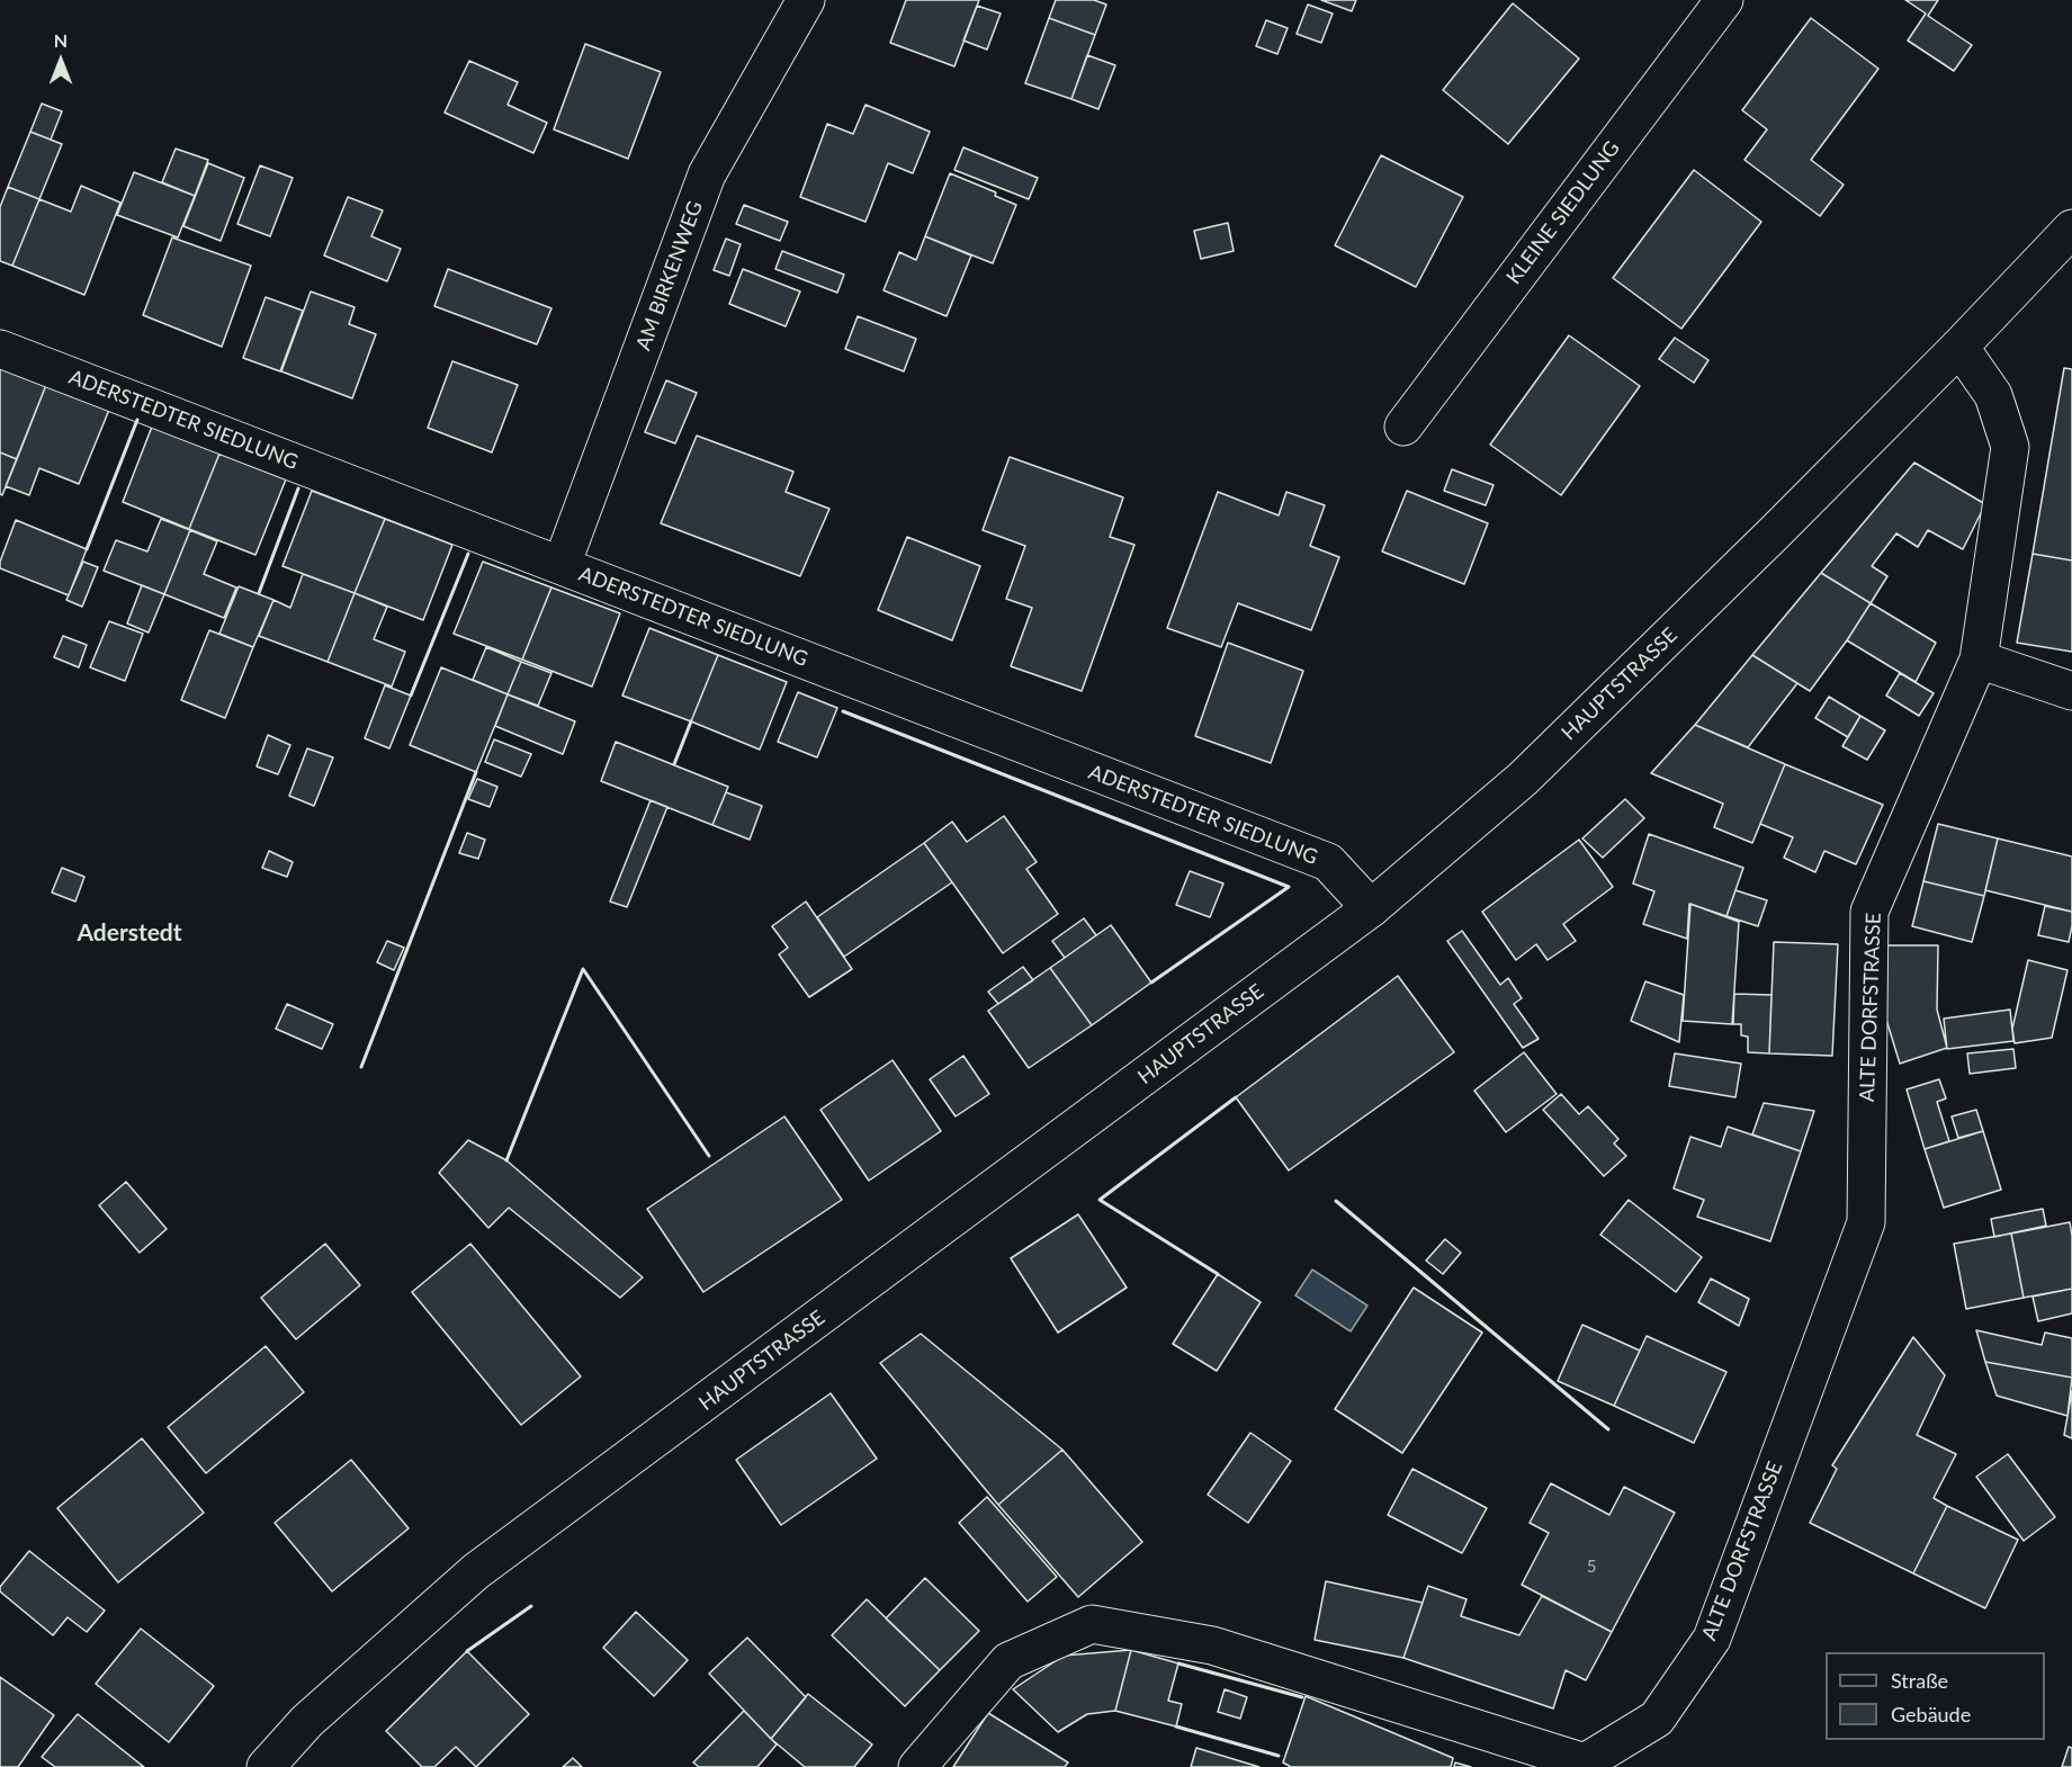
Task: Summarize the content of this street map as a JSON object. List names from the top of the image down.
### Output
{
  "streets": {
    "street": [
      "KLEINE SIEDLUNG",
      "AM BIRKENWEG",
      "ADERSTEDTER SIEDLUNG",
      "HAUPTSTRASSE",
      "ALTE DORFSTRASSE"
    ]
  },
  "crossings": [
    ["AM BIRKENWEG", "ADERSTEDTER SIEDLUNG"],
    ["ADERSTEDTER SIEDLUNG", "HAUPTSTRASSE"],
    ["HAUPTSTRASSE", "ALTE DORFSTRASSE"]
  ],
  "districts": ["Aderstedt"],
  "house_numbers": ["5"],
  "legend": ["Straße", "Gebäude"],
  "north": "top"
}
